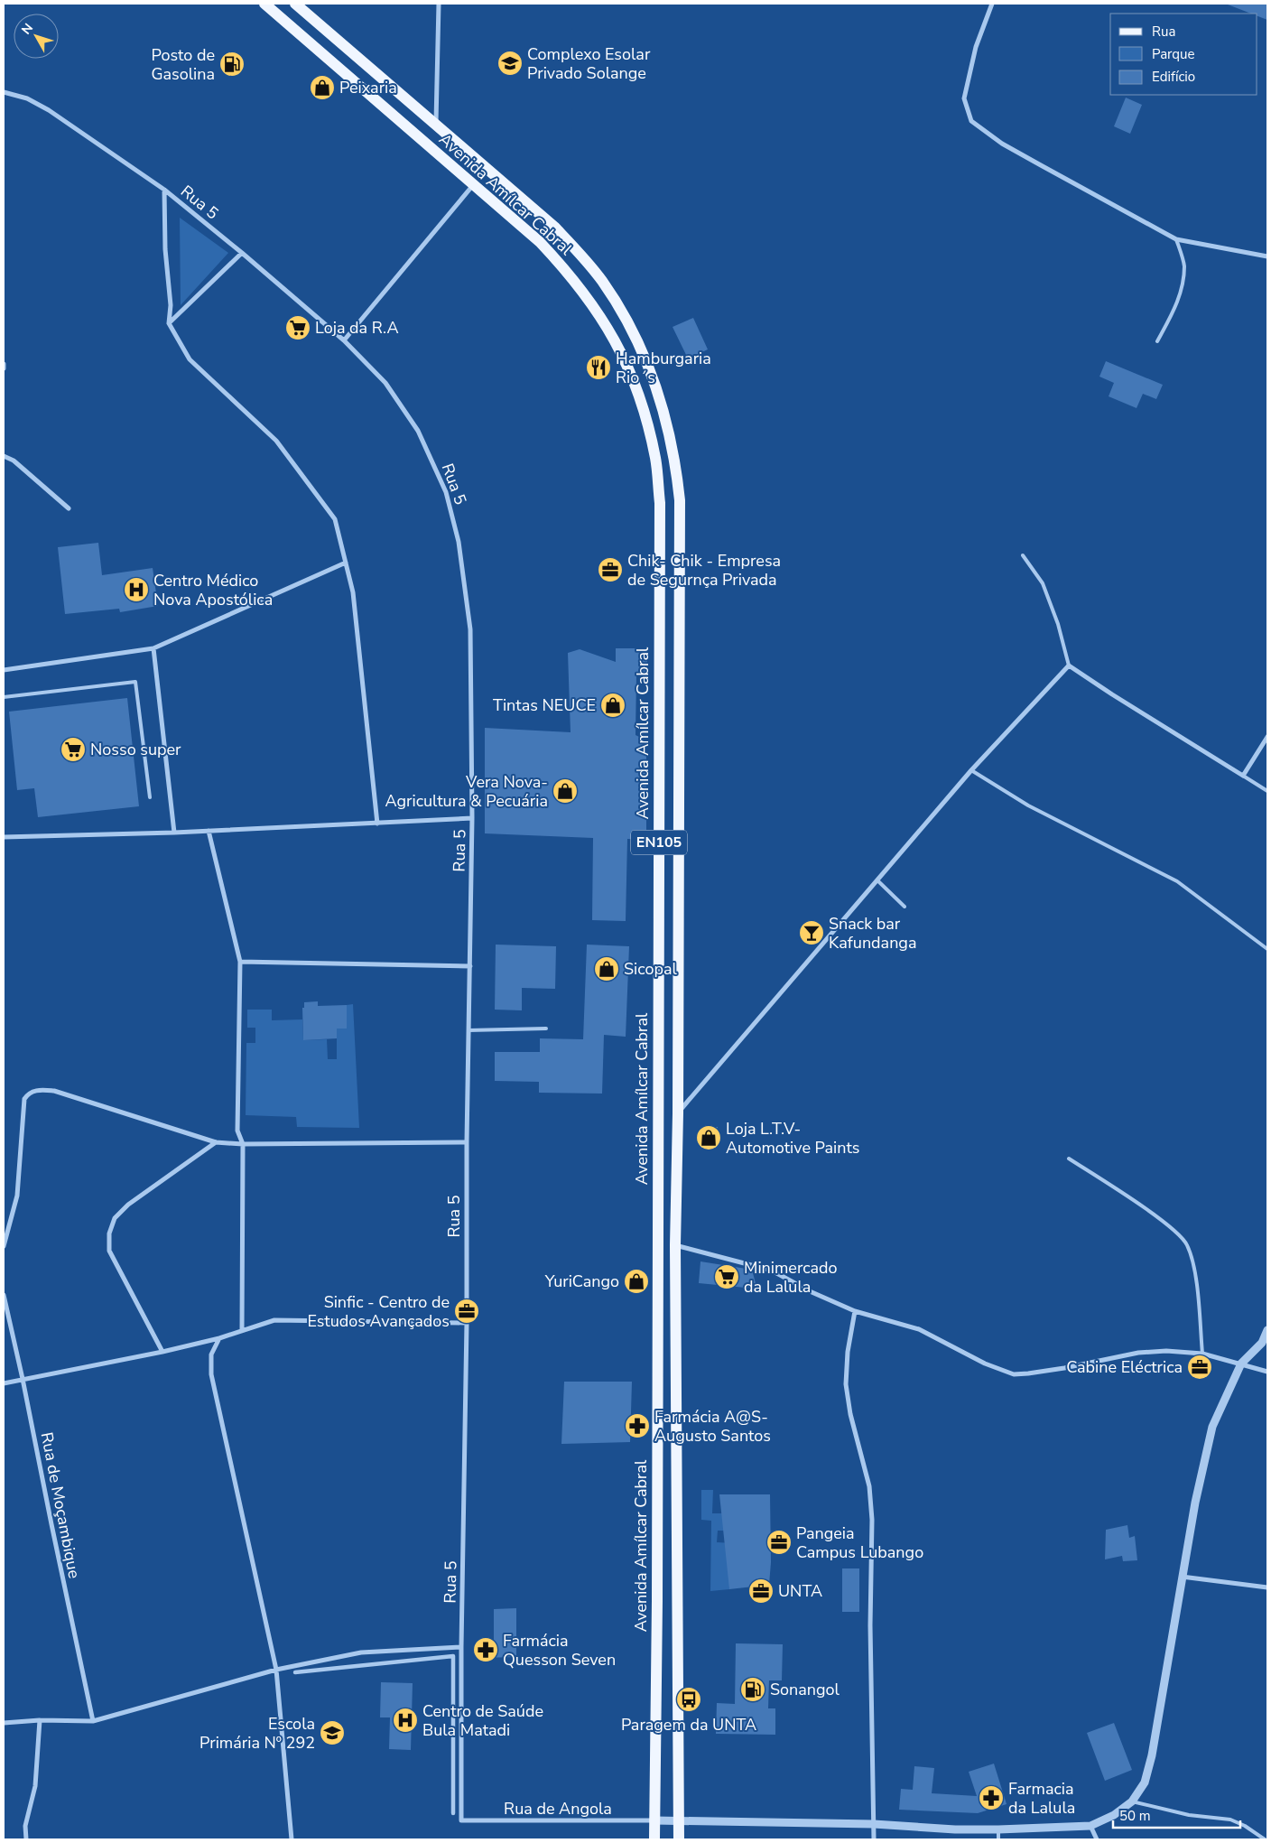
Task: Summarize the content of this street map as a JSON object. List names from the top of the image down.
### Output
{
  "streets": {
    "main road": ["Avenida Amílcar Cabral", "EN105"],
    "street": ["Rua 5", "Rua de Moçambique", "Rua de Angola"]
  },
  "crossings": [
    ["Avenida Amílcar Cabral", "Rua de Angola"],
    ["Rua 5", "Rua de Angola"]
  ],
  "places": {
    "school or university": ["Complexo Esolar Privado Solange", "Escola Primária Nº 292"],
    "fuel station": ["Posto de Gasolina", "Sonangol"],
    "shop": [
      "Peixaria",
      "Tintas NEUCE",
      "Vera Nova- Agricultura & Pecuária",
      "Sicopal",
      "Loja L.T.V- Automotive Paints",
      "YuriCango"
    ],
    "supermarket": ["Loja da R.A", "Nosso super", "Minimercado da Lalula"],
    "restaurant": ["Hamburgaria Rio´s"],
    "office": [
      "Chik- Chik - Empresa de Segurnça Privada",
      "Sinfic - Centro de Estudos Avançados",
      "Cabine Eléctrica",
      "Pangeia Campus Lubango",
      "UNTA"
    ],
    "hospital": ["Centro Médico Nova Apostólica", "Centro de Saúde Bula Matadi"],
    "bar": ["Snack bar Kafundanga"],
    "pharmacy": ["Farmácia A@S- Augusto Santos", "Farmácia Quesson Seven", "Farmacia da Lalula"],
    "bus stop": ["Paragem da UNTA"]
  },
  "legend": ["Rua", "Parque", "Edifício"],
  "scale_bar": "50 m",
  "north": "top left"
}
